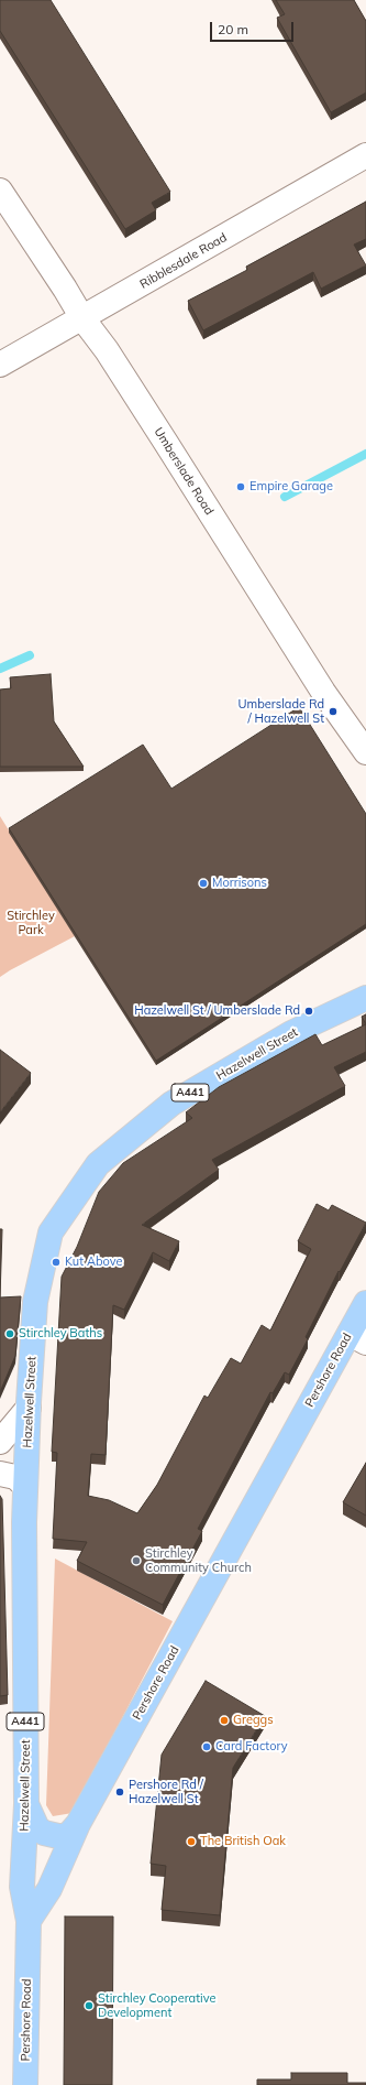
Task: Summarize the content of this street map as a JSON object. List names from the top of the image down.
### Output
{
  "streets": {
    "main road": ["Hazelwell Street", "A441", "Pershore Road"],
    "street": ["Ribblesdale Road", "Umberslade Road"]
  },
  "crossings": [
    ["Ribblesdale Road", "Umberslade Road"],
    ["Hazelwell Street", "A441"],
    ["Hazelwell Street", "Pershore Road"],
    ["A441", "Pershore Road"]
  ],
  "parks": ["Stirchley Park"],
  "places": [
    "Empire Garage",
    "Umberslade Rd / Hazelwell St",
    "Morrisons",
    "Hazelwell St / Umberslade Rd",
    "Kut Above",
    "Stirchley Baths",
    "Stirchley Community Church",
    "Greggs",
    "Card Factory",
    "Pershore Rd / Hazelwell St",
    "The British Oak",
    "Stirchley Cooperative Development"
  ],
  "scale_bar": "20 m"
}
